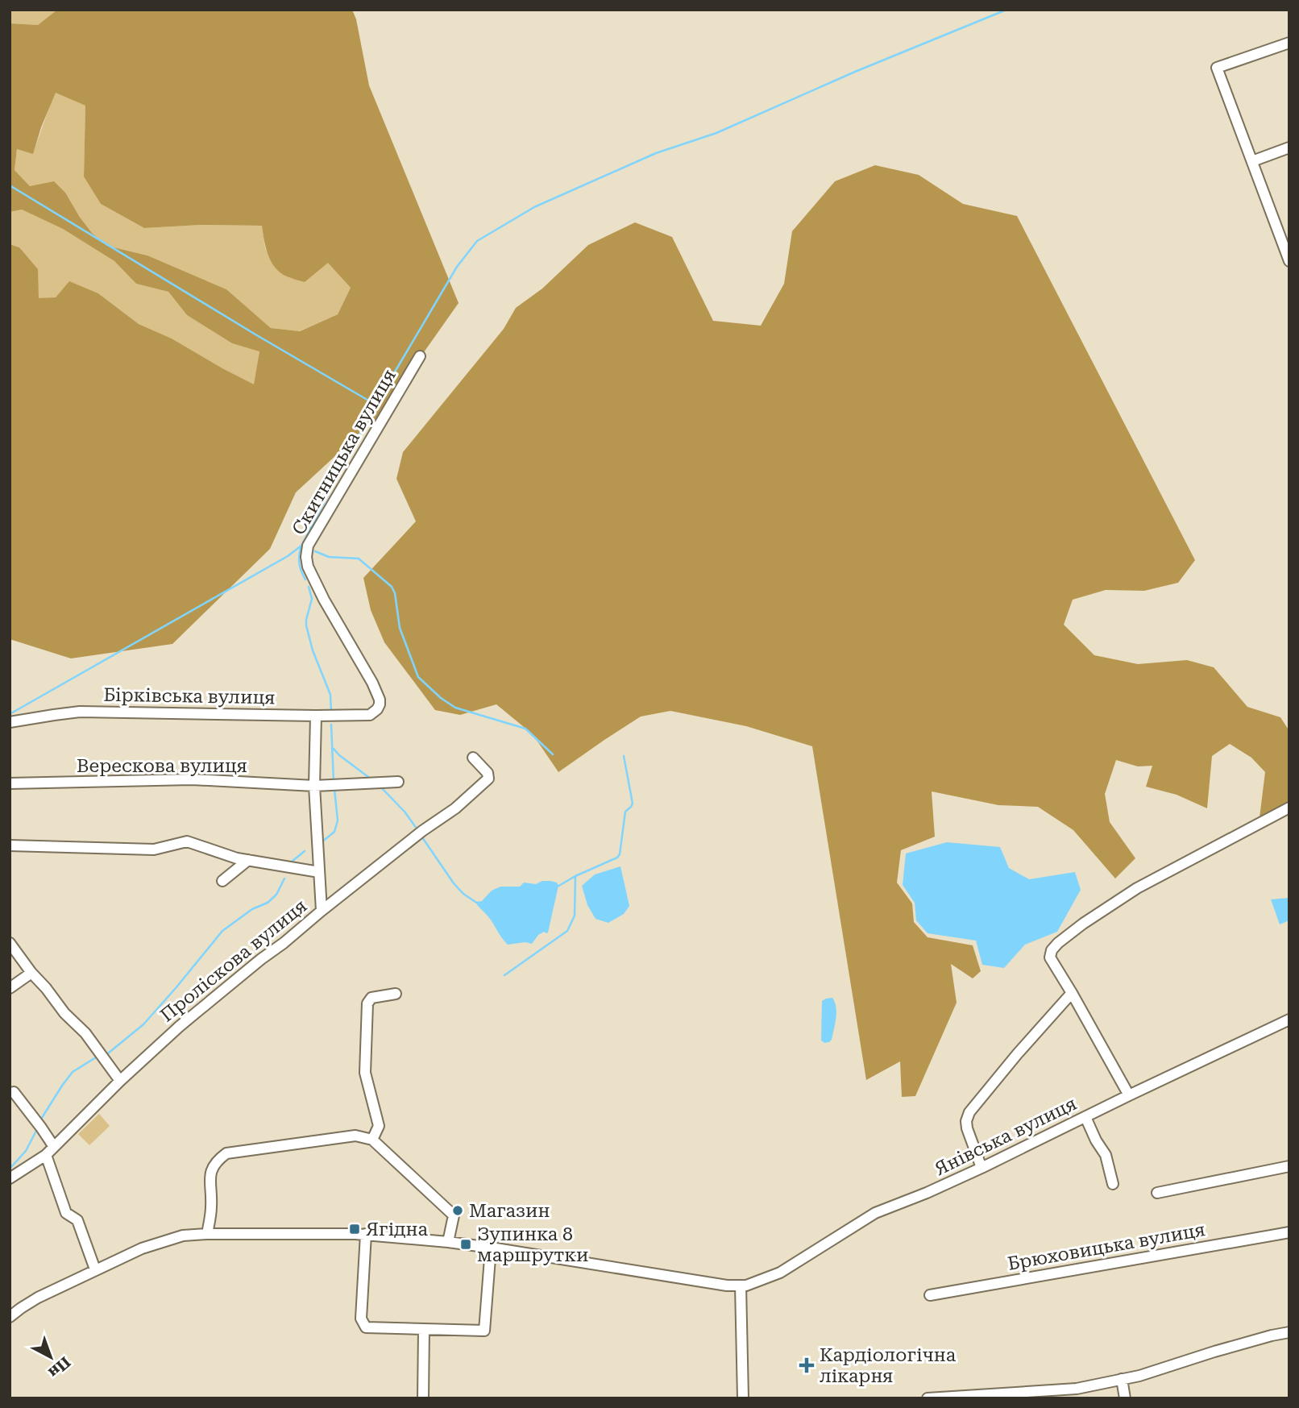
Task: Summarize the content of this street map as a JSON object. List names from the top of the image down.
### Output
{
  "streets": {
    "street": [
      "Скитницька вулиця",
      "Бірківська вулиця",
      "Верескова вулиця",
      "Проліскова вулиця",
      "Янівська вулиця",
      "Брюховицька вулиця"
    ]
  },
  "crossings": [
    ["Скитницька вулиця", "Бірківська вулиця"]
  ],
  "places": {
    "other": ["Магазин"],
    "transit": ["Ягідна", "Зупинка 8 маршрутки"],
    "health": ["Кардіологічна лікарня"]
  },
  "north": "bottom right"
}
